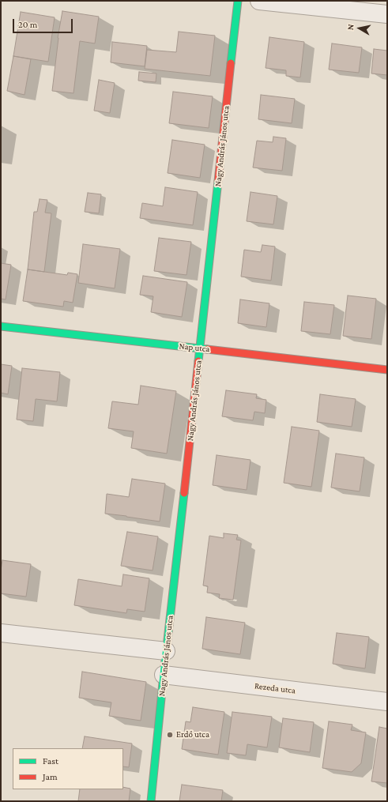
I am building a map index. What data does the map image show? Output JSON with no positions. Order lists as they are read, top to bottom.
{
  "streets": {
    "street": ["Nagy András János utca", "Nap utca", "Rezeda utca"]
  },
  "crossings": [
    ["Nagy András János utca", "Nap utca"],
    ["Nagy András János utca", "Rezeda utca"]
  ],
  "places": ["Erdő utca"],
  "legend": ["Fast", "Jam"],
  "scale_bar": "20 m",
  "north": "left"
}
